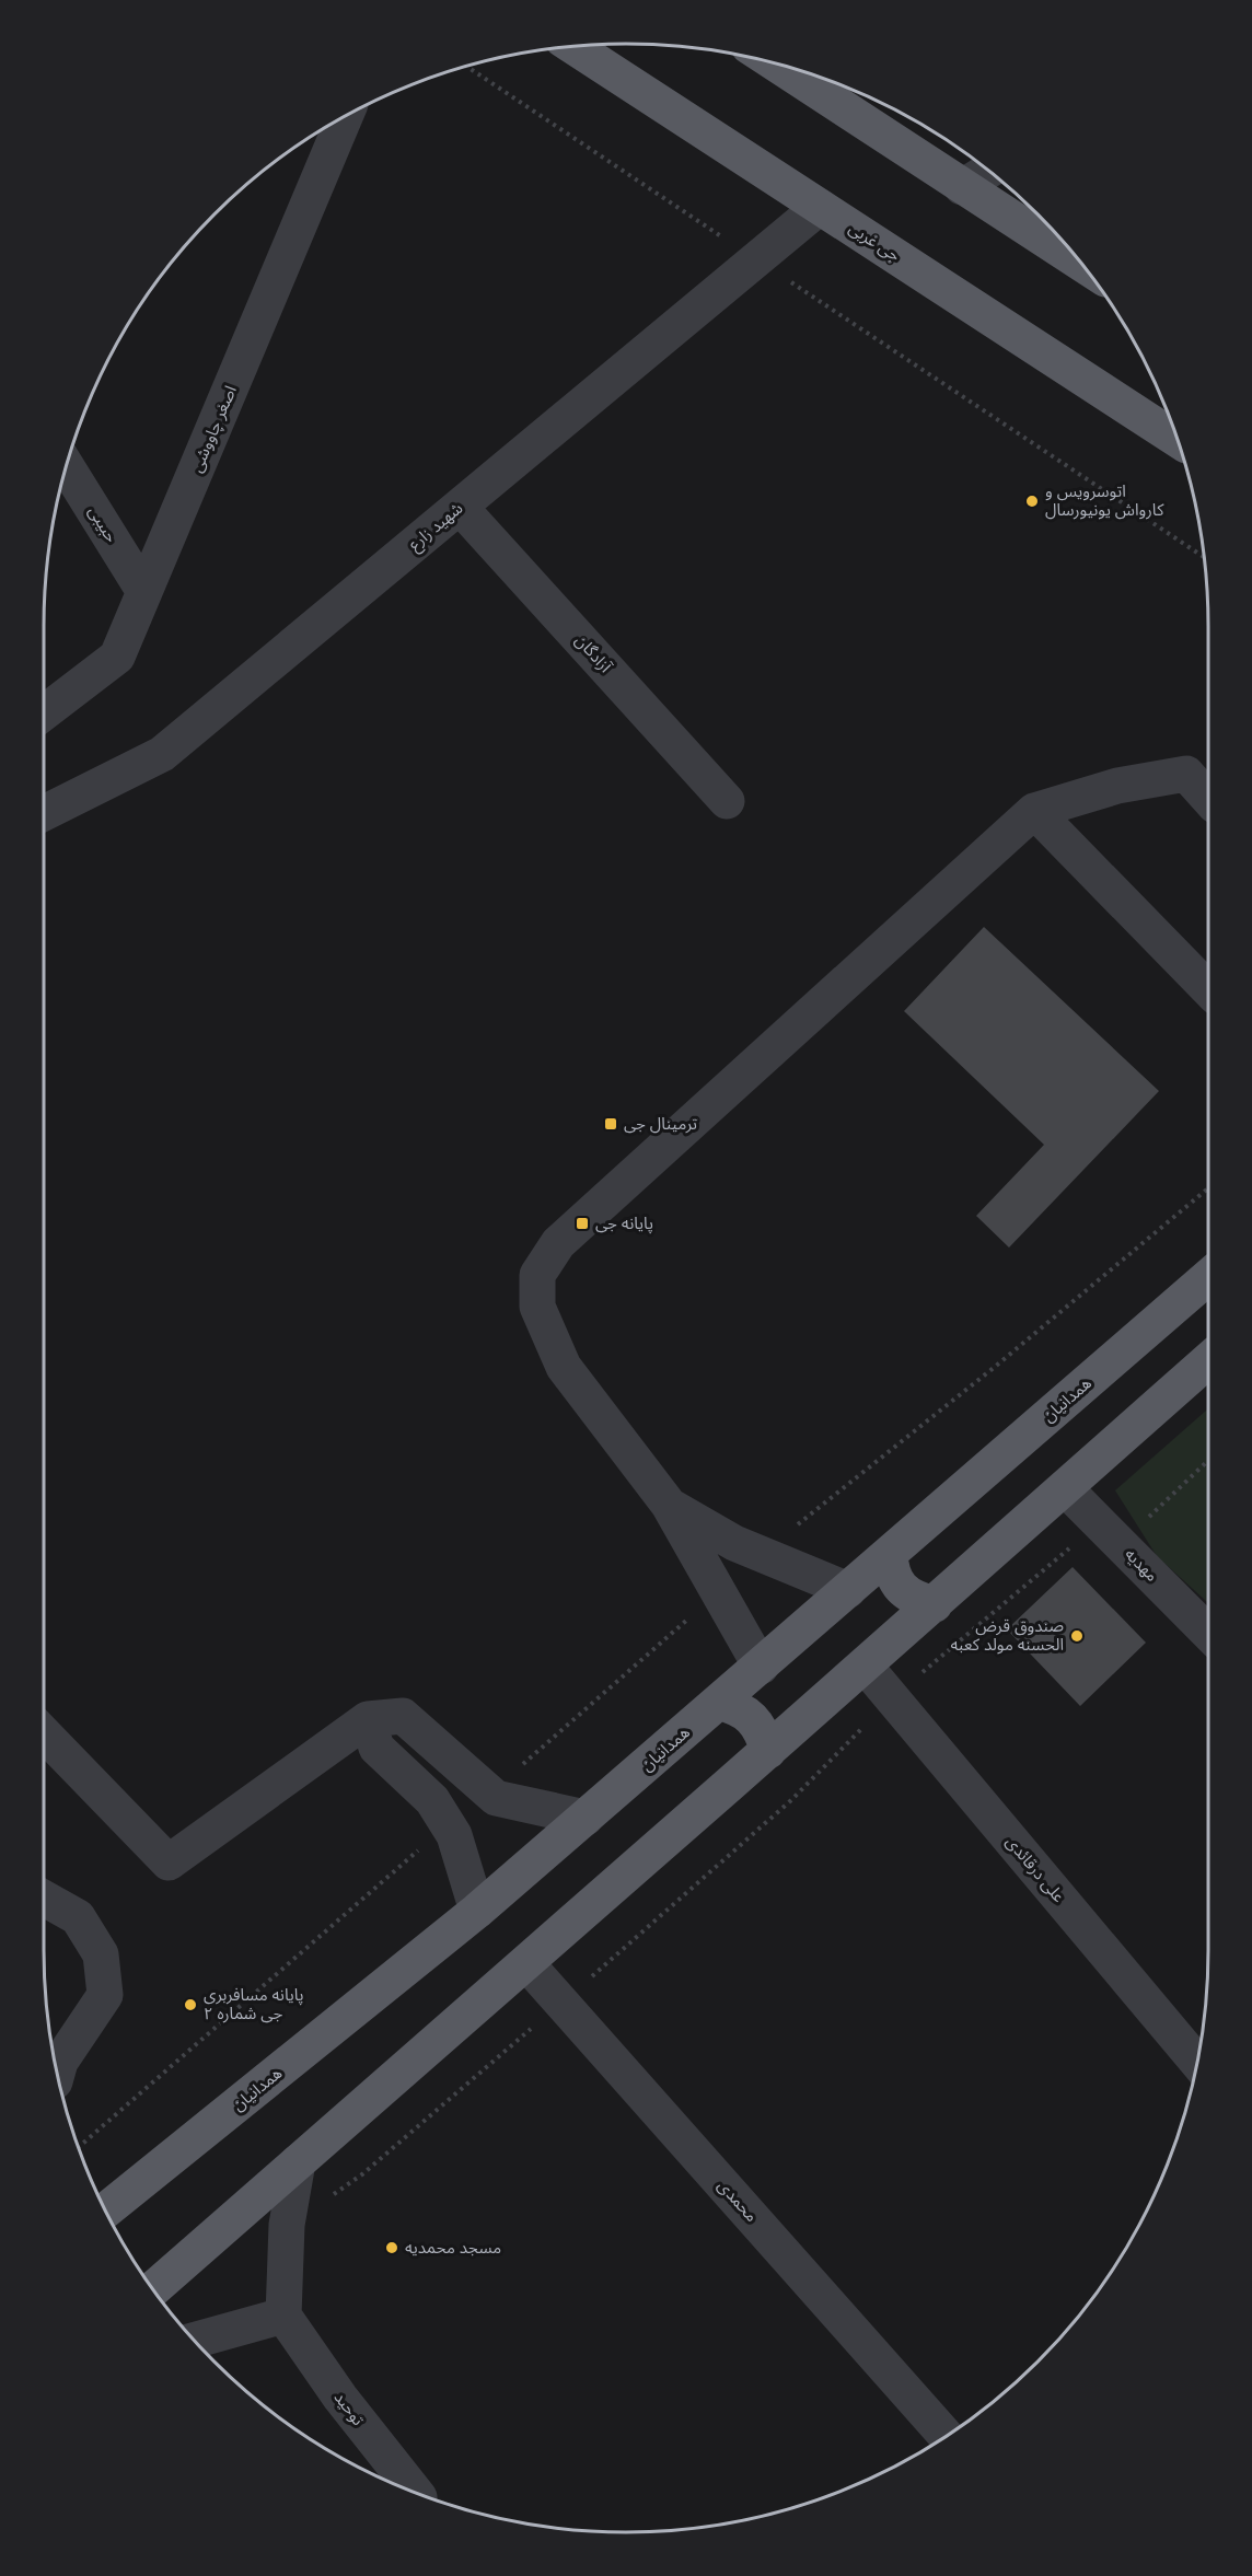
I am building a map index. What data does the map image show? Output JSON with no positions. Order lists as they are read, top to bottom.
{
  "streets": {
    "main road": ["جی غربی", "همدانیان"],
    "street": [
      "اصغر چاووشی",
      "حبیبی",
      "شهید زارع",
      "آزادگان",
      "مهدیه",
      "علی درقائدی",
      "محمدی",
      "توحید"
    ]
  },
  "crossings": [
    ["جی غربی", "شهید زارع"],
    ["اصغر چاووشی", "حبیبی"],
    ["شهید زارع", "آزادگان"]
  ],
  "places": {
    "other": [
      "اتوسرویس و کارواش یونیورسال",
      "صندوق قرض الحسنه مولد کعبه",
      "پایانه مسافربری جی شماره ۲",
      "مسجد محمدیه"
    ],
    "transit": ["ترمینال جی", "پایانه جی"]
  }
}
